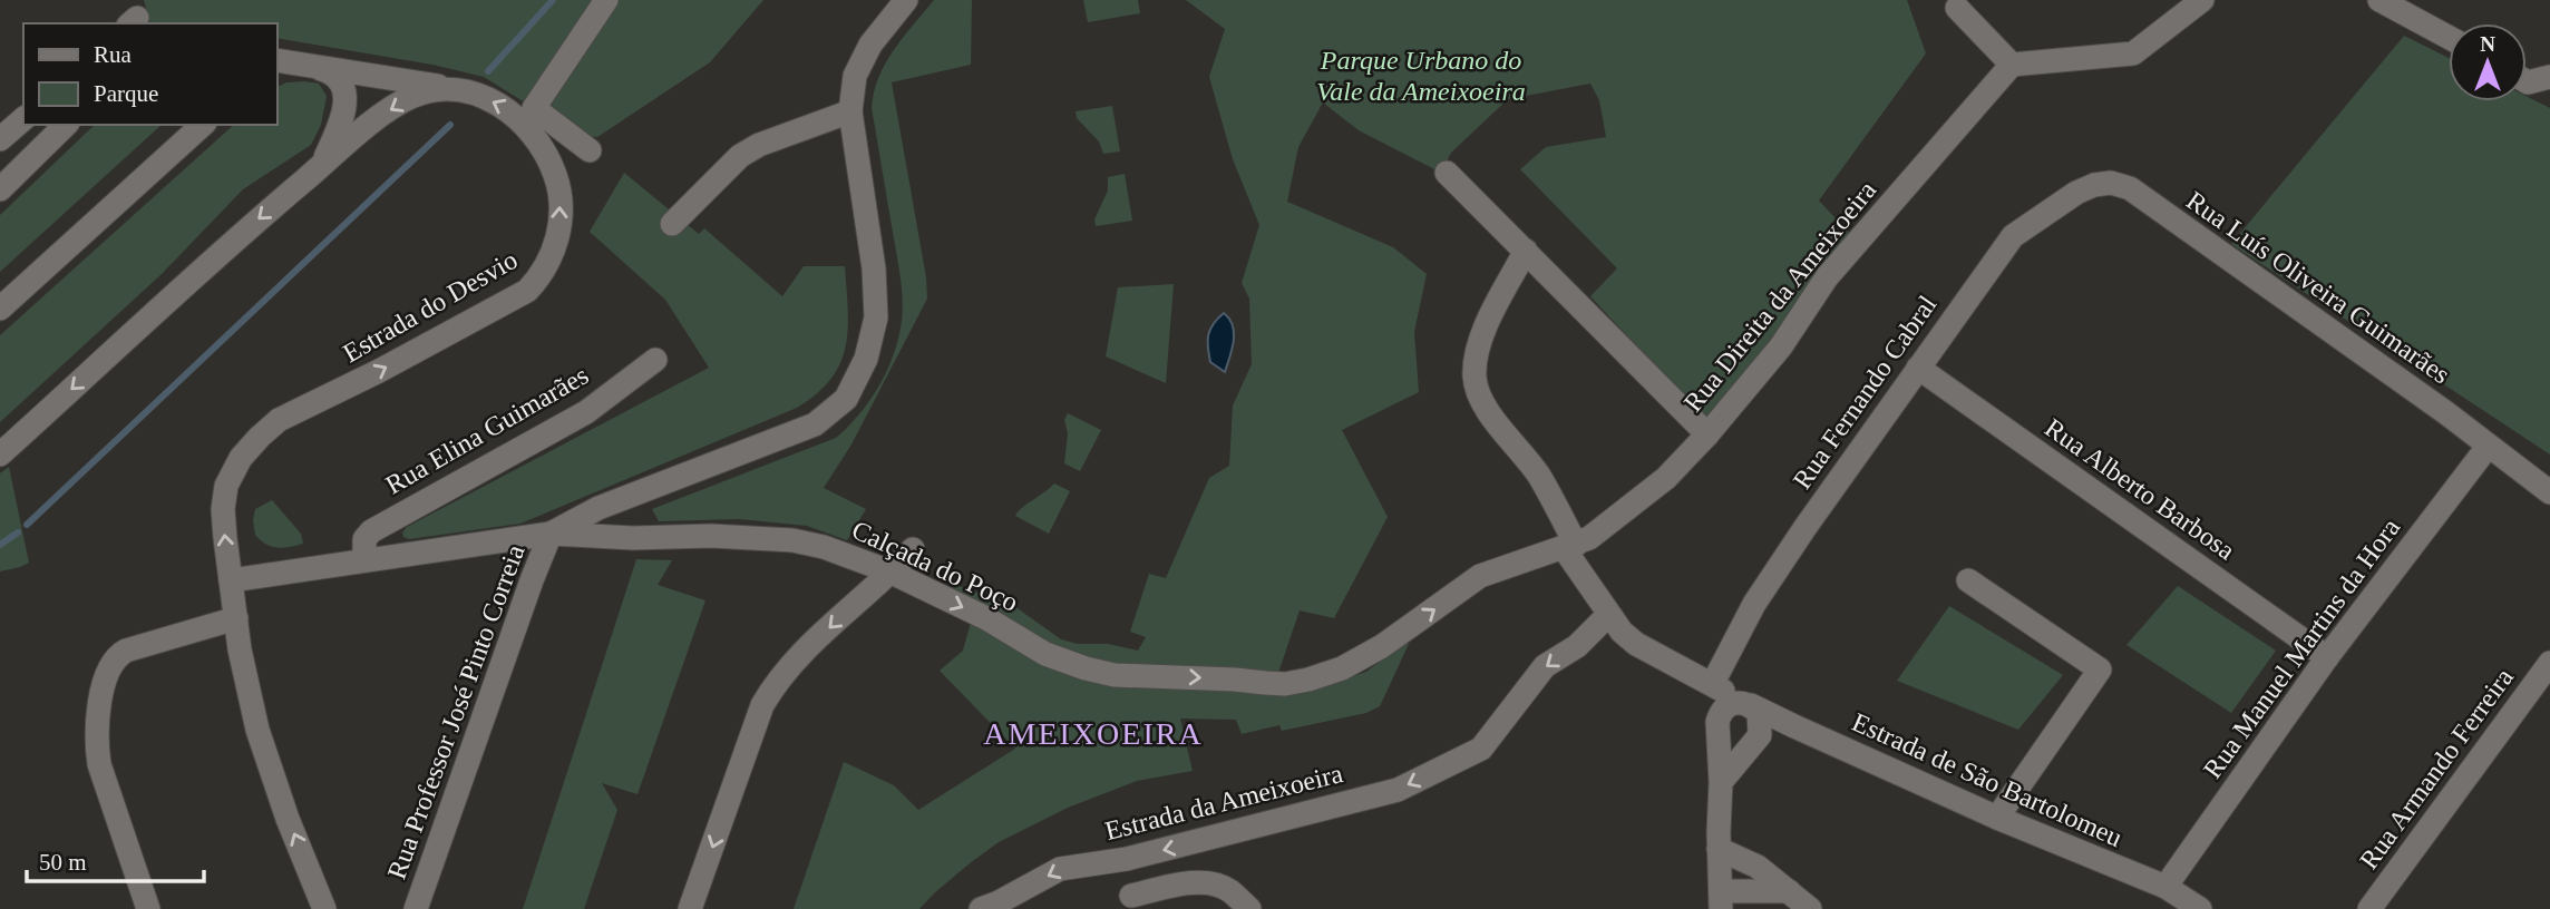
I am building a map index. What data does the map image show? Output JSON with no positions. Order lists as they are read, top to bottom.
{
  "streets": {
    "street": [
      "Rua Luís Oliveira Guimarães",
      "Rua Direita da Ameixoeira",
      "Estrada do Desvio",
      "Rua Fernando Cabral",
      "Rua Elina Guimarães",
      "Rua Alberto Barbosa",
      "Calçada do Poço",
      "Rua Manuel Martins da Hora",
      "Rua Professor José Pinto Correia",
      "Rua Armando Ferreira",
      "Estrada de São Bartolomeu",
      "Estrada da Ameixoeira"
    ]
  },
  "crossings": [
    ["Rua Luís Oliveira Guimarães", "Rua Fernando Cabral"],
    ["Rua Luís Oliveira Guimarães", "Rua Manuel Martins da Hora"],
    ["Rua Direita da Ameixoeira", "Calçada do Poço"],
    ["Estrada do Desvio", "Calçada do Poço"],
    ["Rua Fernando Cabral", "Rua Alberto Barbosa"],
    ["Rua Fernando Cabral", "Estrada de São Bartolomeu"],
    ["Rua Elina Guimarães", "Calçada do Poço"],
    ["Rua Alberto Barbosa", "Rua Manuel Martins da Hora"],
    ["Calçada do Poço", "Rua Professor José Pinto Correia"],
    ["Rua Manuel Martins da Hora", "Estrada de São Bartolomeu"],
    ["Estrada de São Bartolomeu", "Estrada da Ameixoeira"]
  ],
  "one_way": ["Calçada do Poço", "Estrada da Ameixoeira"],
  "districts": ["AMEIXOEIRA"],
  "parks": ["Parque Urbano do Vale da Ameixoeira"],
  "legend": ["Rua", "Parque"],
  "scale_bar": "50 m",
  "north": "top"
}
